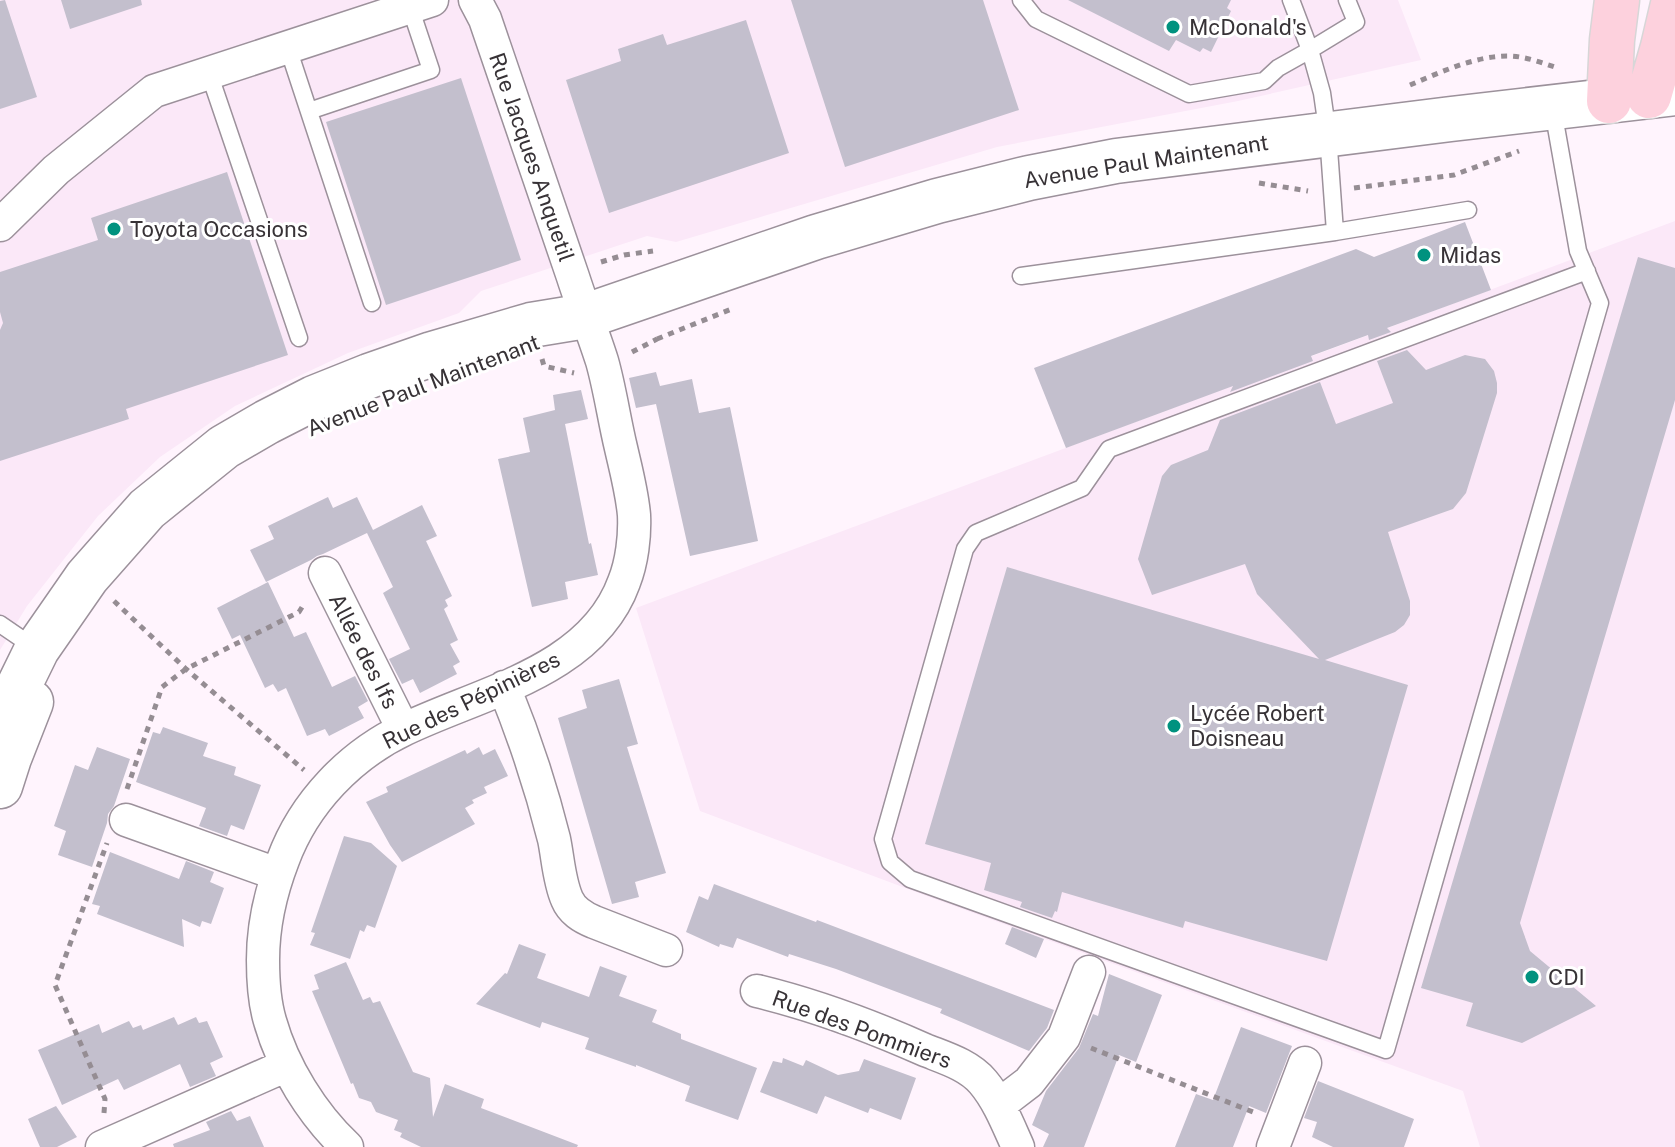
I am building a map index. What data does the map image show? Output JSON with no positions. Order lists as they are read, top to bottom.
{
  "streets": {
    "street": [
      "Rue Jacques Anquetil",
      "Avenue Paul Maintenant",
      "Allée des Ifs",
      "Rue des Pépinières",
      "Rue des Pommiers"
    ]
  },
  "crossings": [
    ["Rue Jacques Anquetil", "Avenue Paul Maintenant"],
    ["Rue Jacques Anquetil", "Rue des Pépinières"],
    ["Avenue Paul Maintenant", "Rue des Pépinières"],
    ["Allée des Ifs", "Rue des Pépinières"]
  ],
  "places": [
    "McDonald's",
    "Toyota Occasions",
    "Midas",
    "Lycée Robert Doisneau",
    "CDI"
  ]
}
